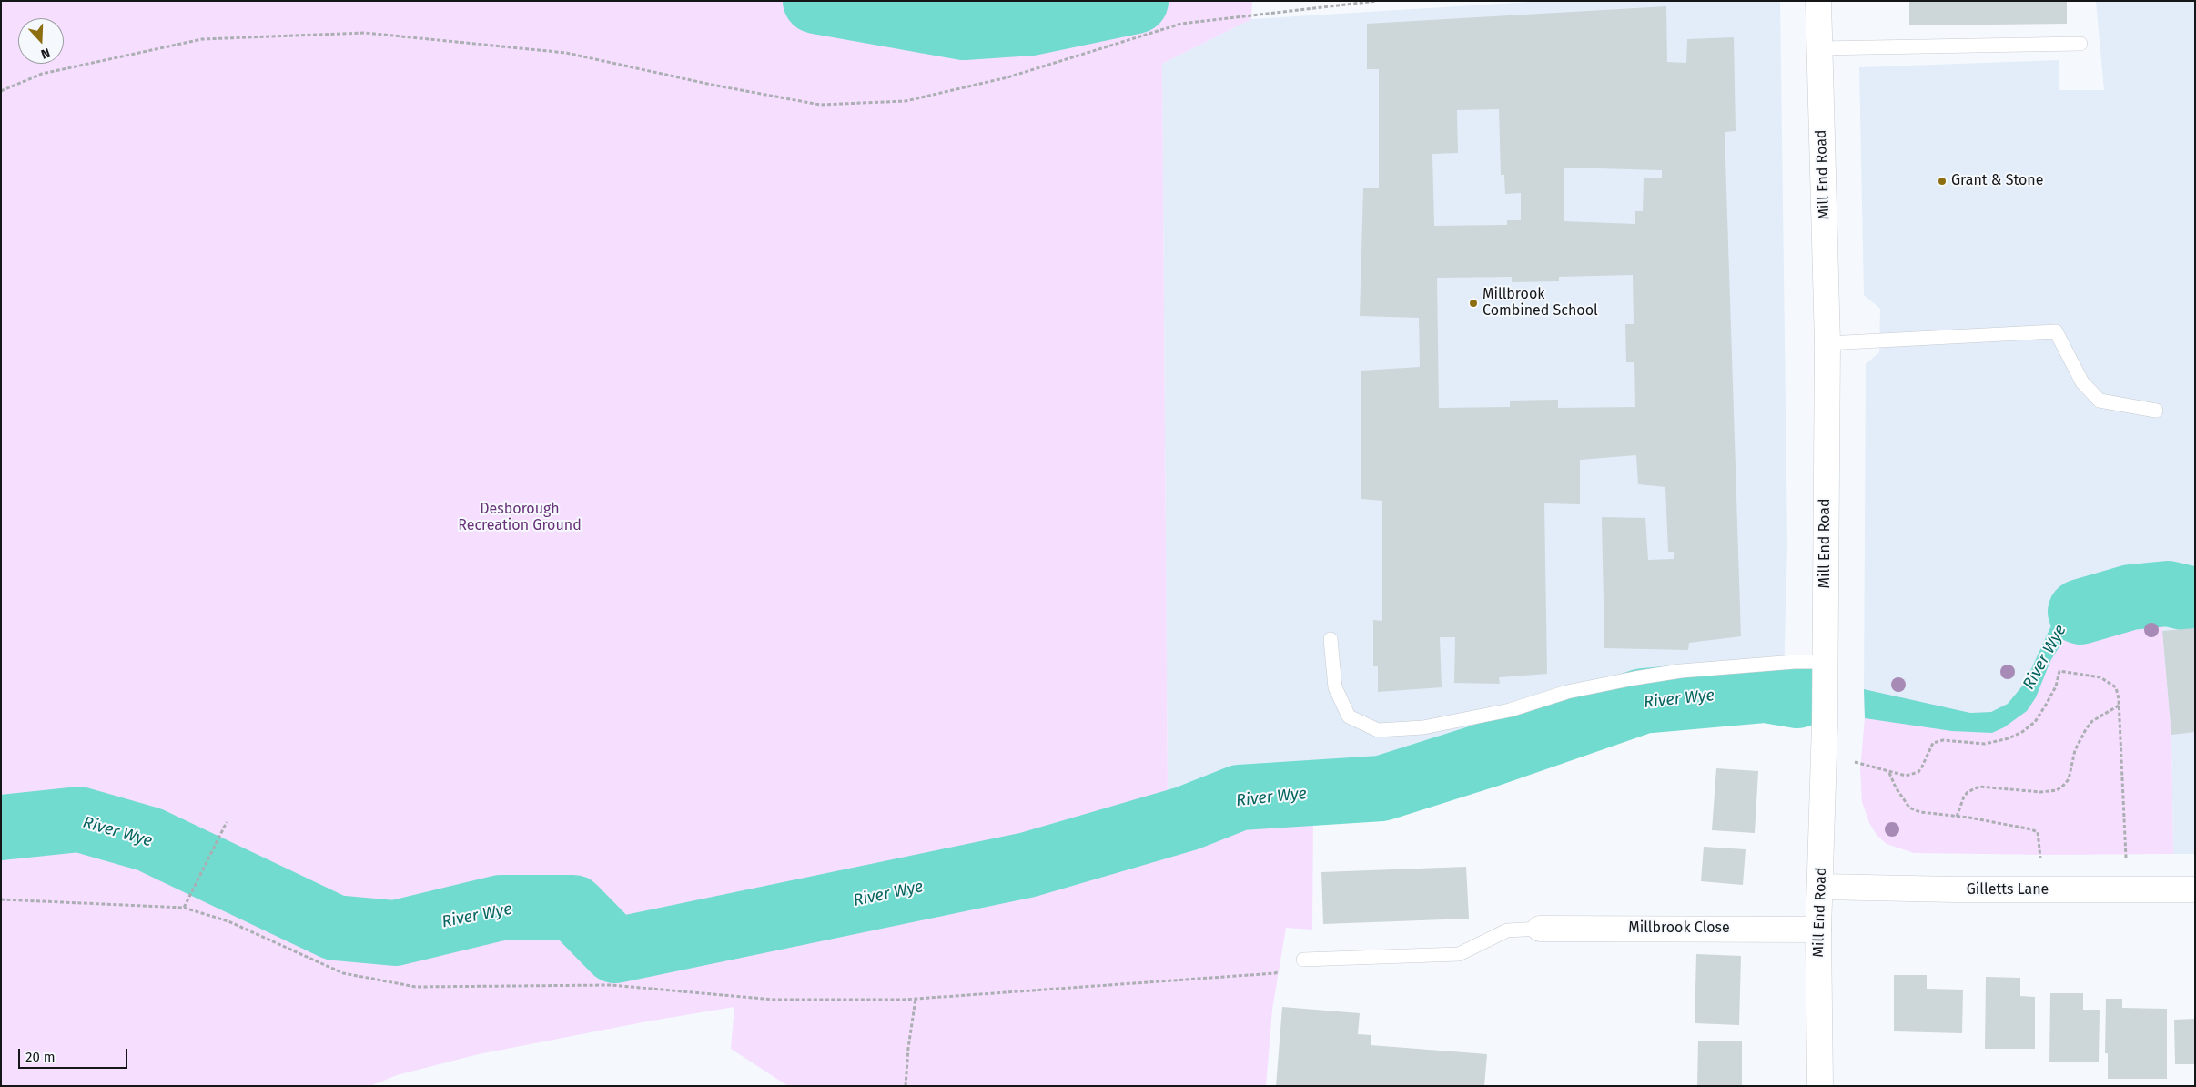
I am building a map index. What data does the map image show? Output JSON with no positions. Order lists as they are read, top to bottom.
{
  "streets": {
    "street": ["Mill End Road", "Gilletts Lane", "Millbrook Close"]
  },
  "crossings": [
    ["Mill End Road", "Gilletts Lane"],
    ["Mill End Road", "Millbrook Close"]
  ],
  "water": ["River Wye"],
  "parks": ["Desborough Recreation Ground"],
  "places": ["Grant & Stone", "Millbrook Combined School"],
  "scale_bar": "20 m",
  "north": "bottom"
}
